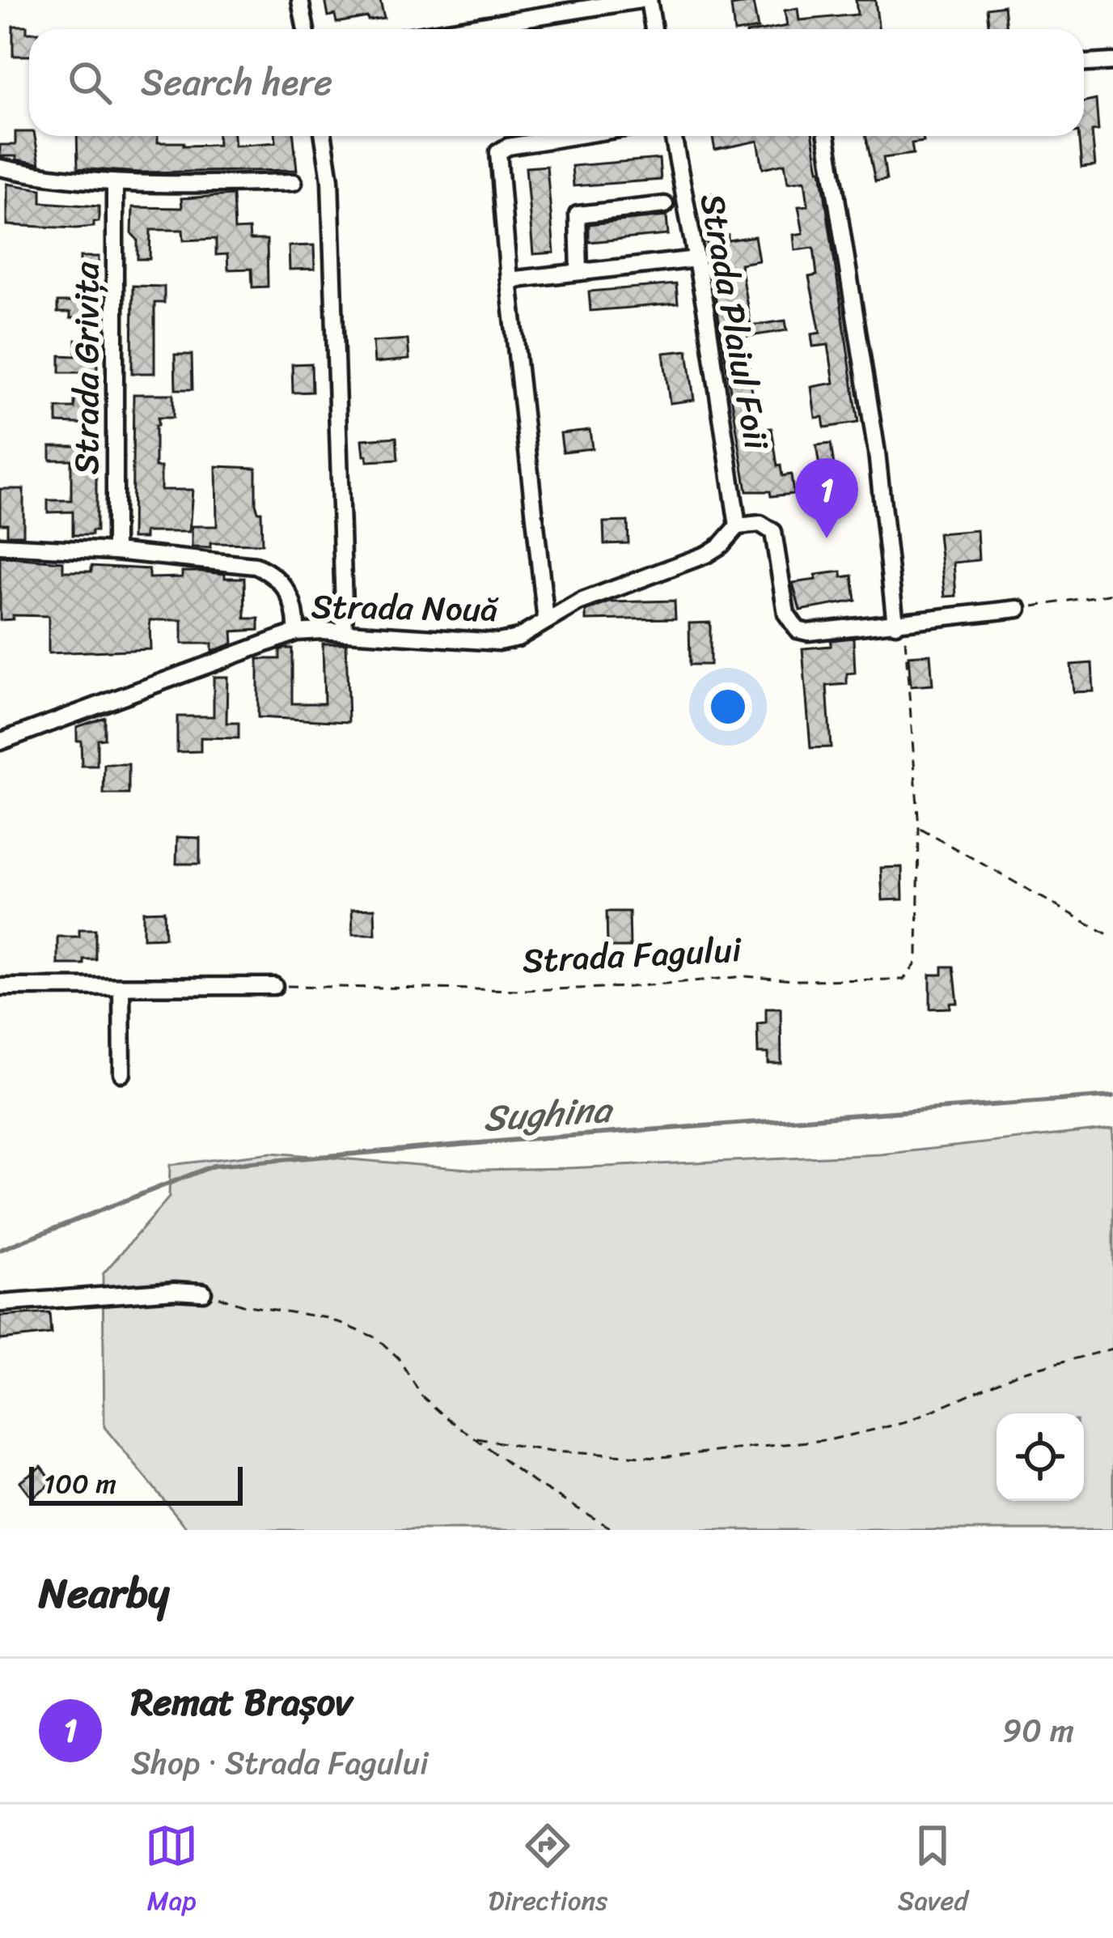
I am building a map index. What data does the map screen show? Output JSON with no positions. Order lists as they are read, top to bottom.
{
  "streets": {
    "street": ["Strada Plaiul Foii", "Strada Grivița", "Strada Nouă"],
    "path": ["Strada Fagului"]
  },
  "crossings": [
    ["Strada Plaiul Foii", "Strada Nouă"]
  ],
  "water": ["Sughina"],
  "scale_bar": "100 m",
  "page": {
    "search": "Search here",
    "pins": "1",
    "scale": "100 m",
    "heading": "Nearby",
    "list": [
      {
        "mark": "1",
        "name": "Remat Brașov",
        "note": "Shop · Strada Fagului",
        "value": "90 m"
      }
    ],
    "nav": ["Map", "Directions", "Saved"]
  }
}
